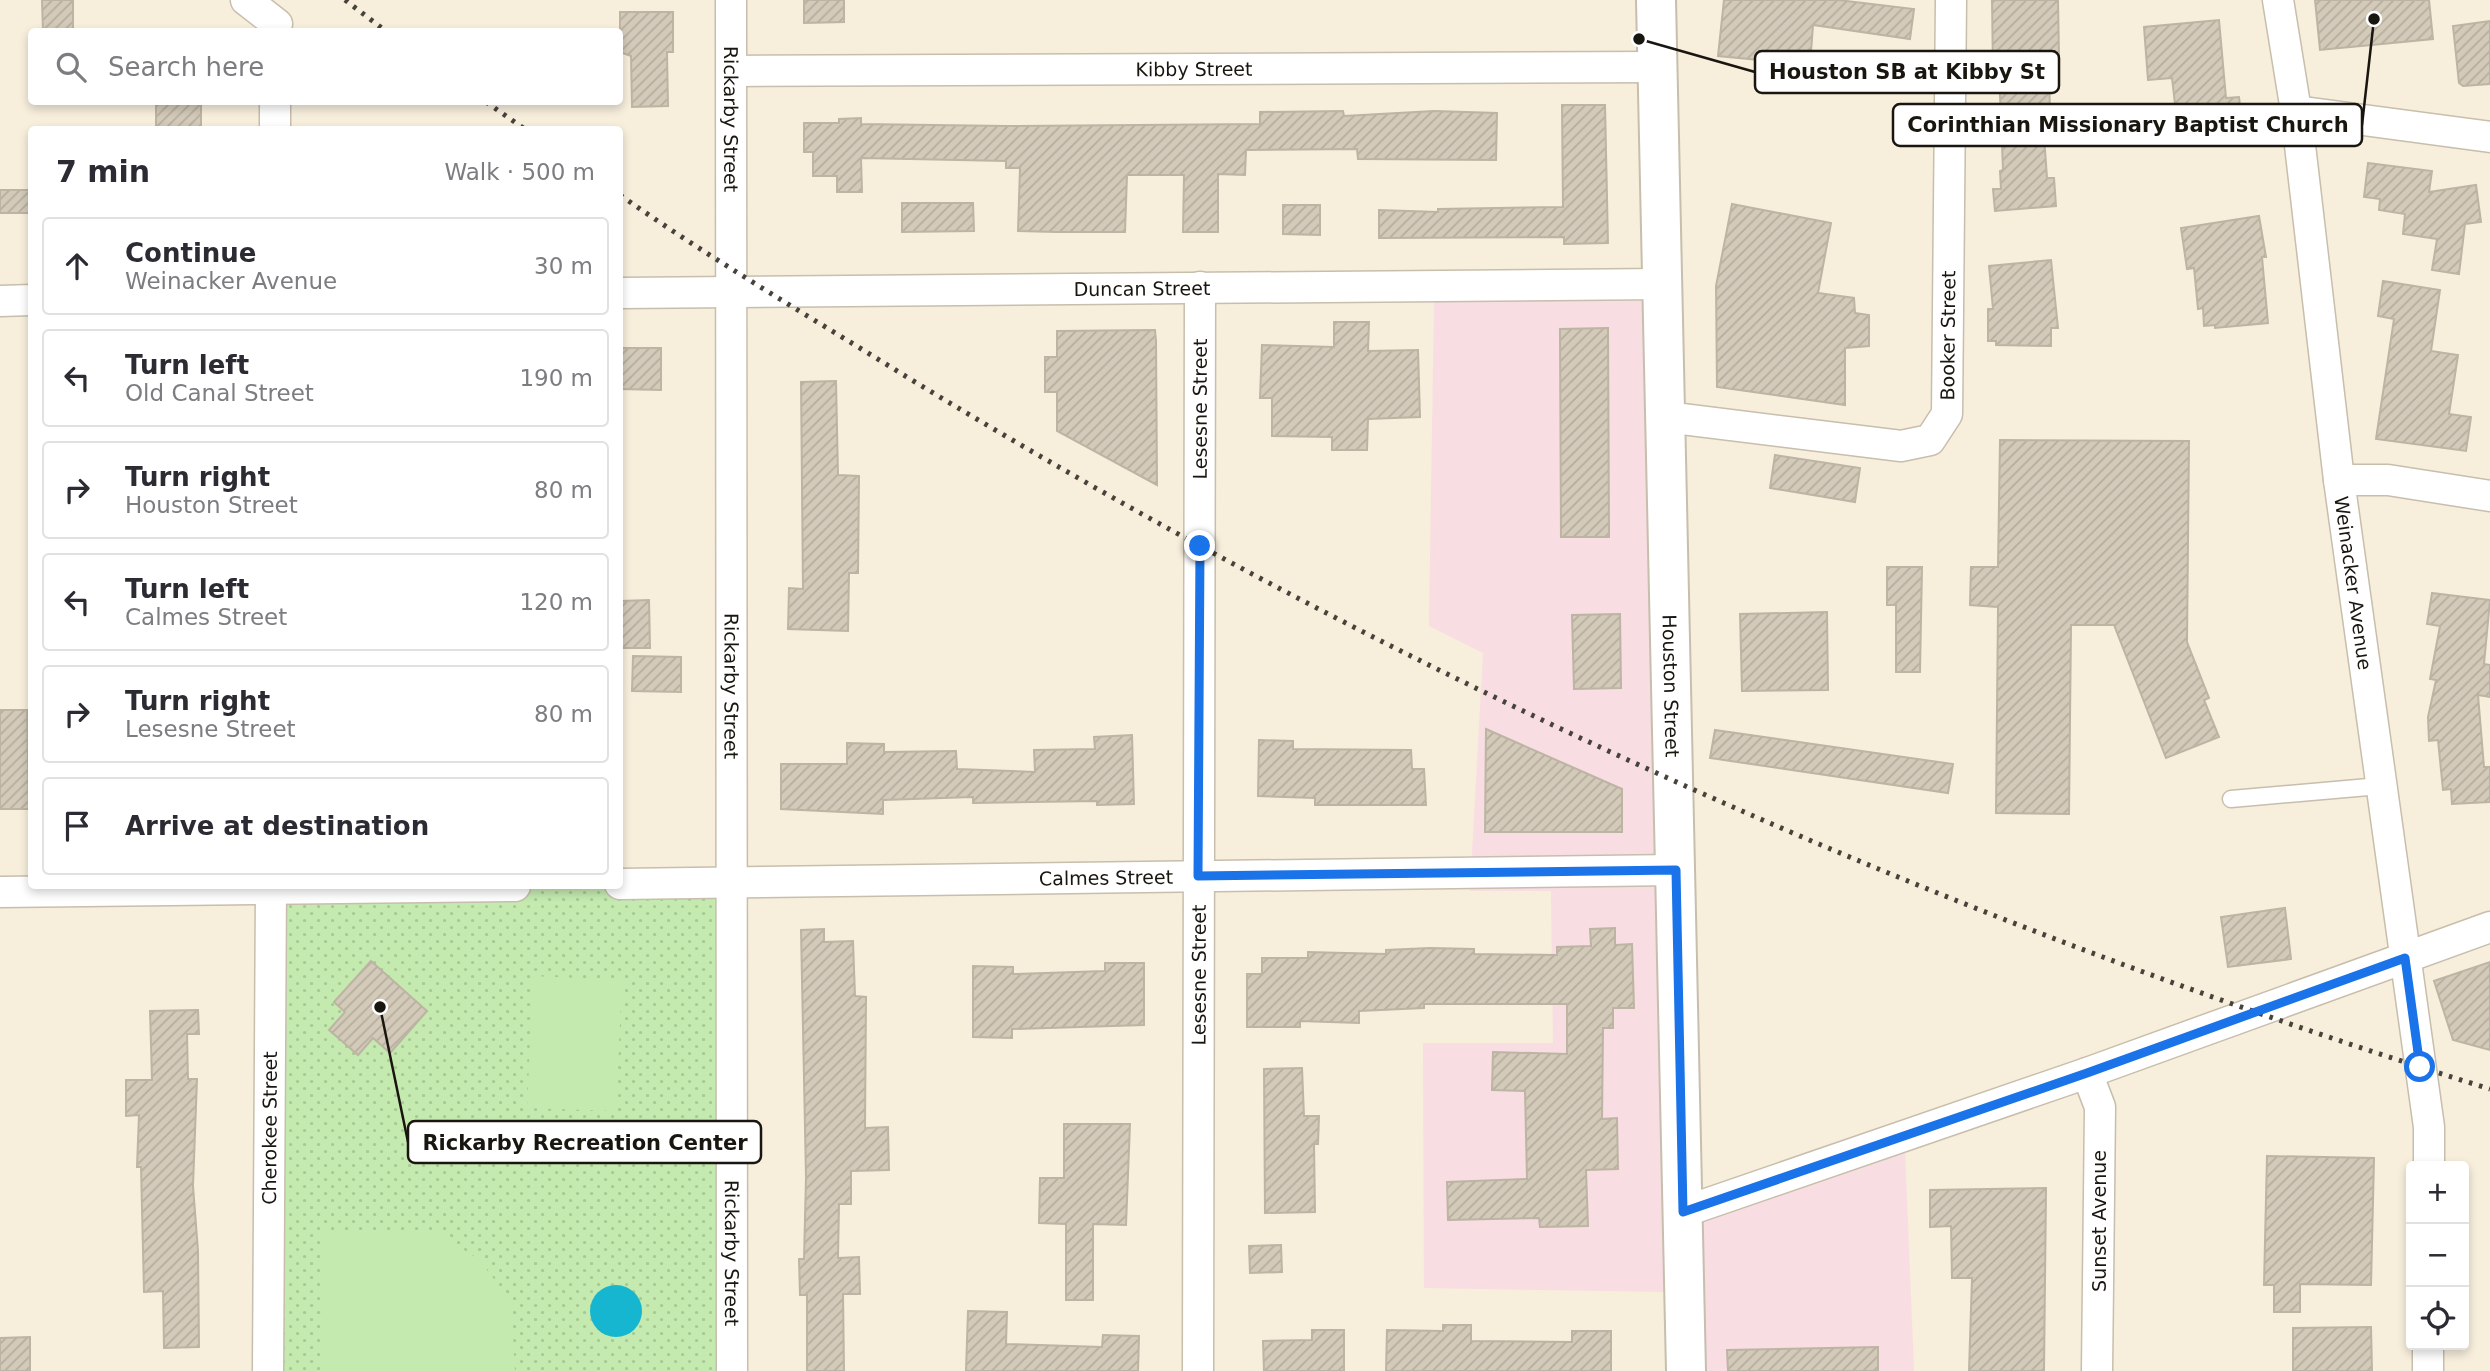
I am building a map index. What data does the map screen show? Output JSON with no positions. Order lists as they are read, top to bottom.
{
  "streets": {
    "street": [
      "Kibby Street",
      "Rickarby Street",
      "Duncan Street",
      "Booker Street",
      "Lesesne Street",
      "Weinacker Avenue",
      "Houston Street",
      "Calmes Street",
      "Cherokee Street",
      "Sunset Avenue"
    ]
  },
  "crossings": [
    ["Kibby Street", "Rickarby Street"],
    ["Kibby Street", "Houston Street"],
    ["Rickarby Street", "Duncan Street"],
    ["Rickarby Street", "Calmes Street"],
    ["Duncan Street", "Lesesne Street"],
    ["Duncan Street", "Houston Street"],
    ["Booker Street", "Houston Street"],
    ["Lesesne Street", "Calmes Street"],
    ["Houston Street", "Calmes Street"]
  ],
  "places": ["Corinthian Missionary Baptist Church", "Houston SB at Kibby St", "Rickarby Recreation Center"],
  "page": {
    "search": "Search here",
    "heading": ["7 min", "Walk · 500 m"],
    "list": [
      ["Continue", "Weinacker Avenue", "30 m"],
      ["Turn left", "Old Canal Street", "190 m"],
      ["Turn right", "Houston Street", "80 m"],
      ["Turn left", "Calmes Street", "120 m"],
      ["Turn right", "Lesesne Street", "80 m"],
      "Arrive at destination"
    ],
    "map_buttons": ["+", "−"]
  }
}
